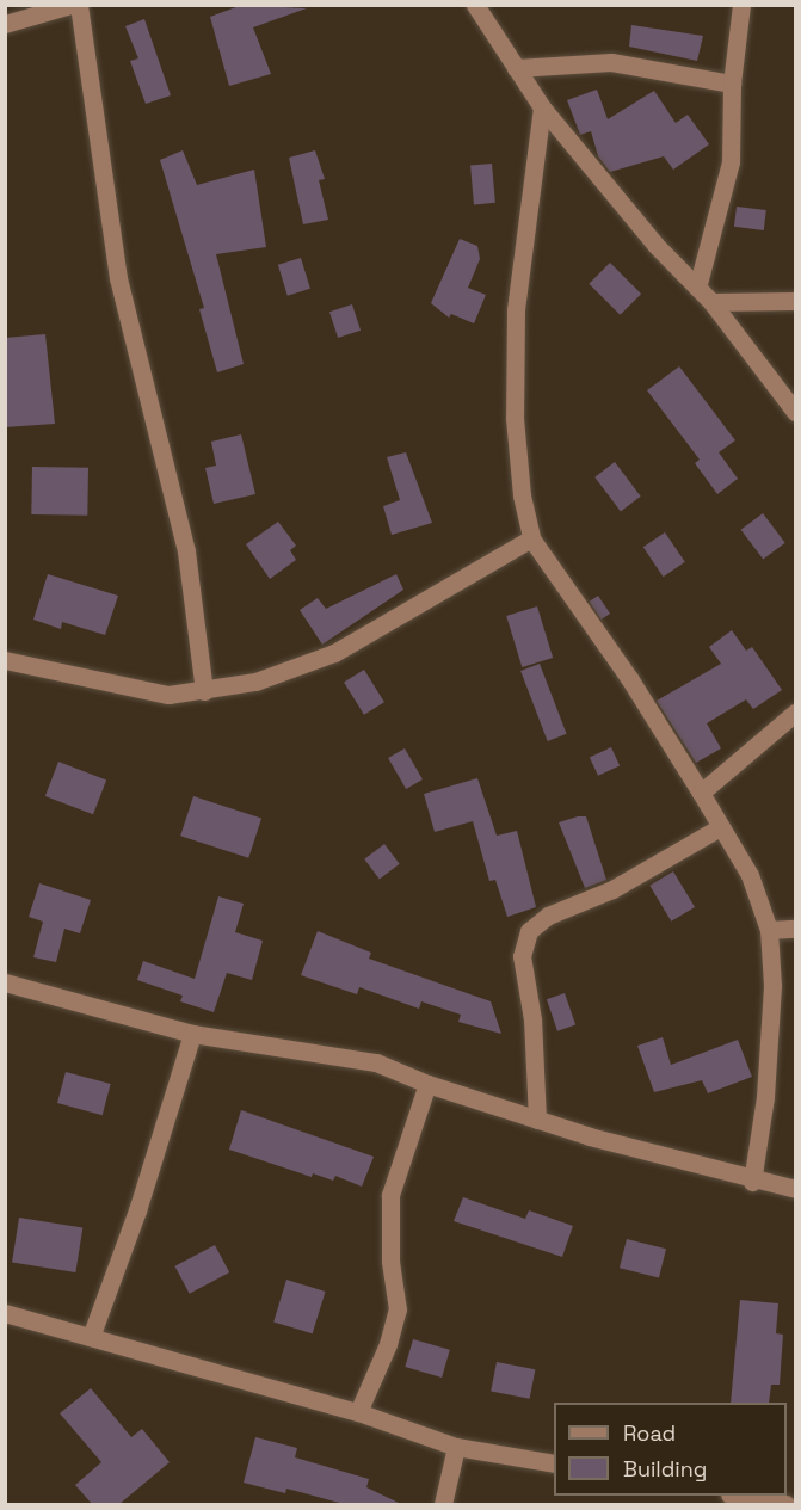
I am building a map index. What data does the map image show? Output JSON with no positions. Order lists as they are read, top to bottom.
{
  "legend": ["Road", "Building"]
}
